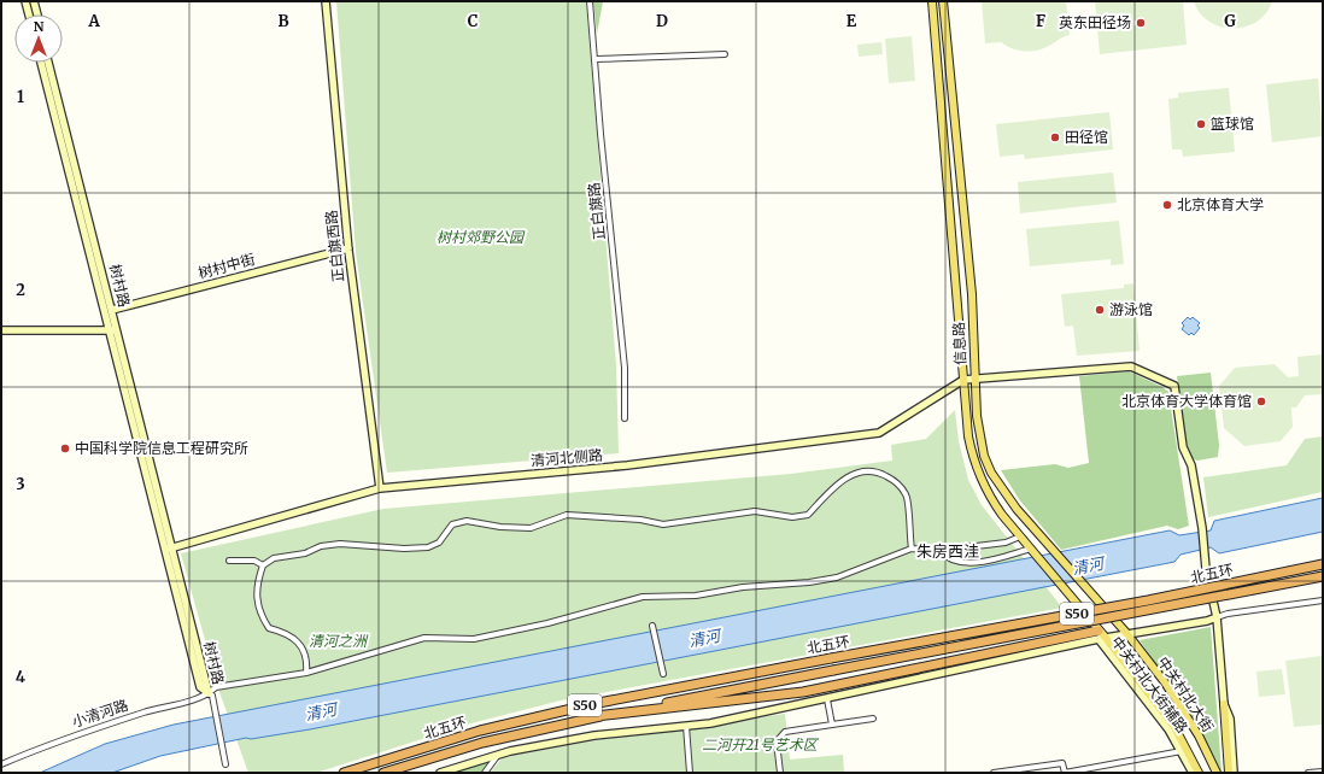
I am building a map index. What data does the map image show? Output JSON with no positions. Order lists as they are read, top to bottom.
{
  "streets": {
    "highway": ["北五环", "S50"],
    "main road": ["信息路", "中关村北大街"],
    "street": [
      "正白旗路",
      "正白旗西路",
      "树村中街",
      "树村路",
      "清河北侧路",
      "中关村北大街辅路",
      "小清河路"
    ]
  },
  "crossings": [
    ["正白旗西路", "树村中街"],
    ["正白旗西路", "清河北侧路"],
    ["树村中街", "树村路"],
    ["树村路", "清河北侧路"],
    ["树村路", "小清河路"],
    ["信息路", "清河北侧路"],
    ["信息路", "中关村北大街辅路"],
    ["信息路", "中关村北大街"],
    ["中关村北大街辅路", "中关村北大街"]
  ],
  "districts": ["朱房西洼"],
  "water": ["清河"],
  "parks": ["树村郊野公园", "清河之洲", "二河开21号艺术区"],
  "places": [
    "英东田径场",
    "篮球馆",
    "田径馆",
    "北京体育大学",
    "游泳馆",
    "北京体育大学体育馆",
    "中国科学院信息工程研究所"
  ],
  "north": "top",
  "grid": {
    "columns": [
      "A",
      "B",
      "C",
      "D",
      "E",
      "F",
      "G"
    ],
    "rows": [
      "1",
      "2",
      "3",
      "4"
    ]
  }
}
